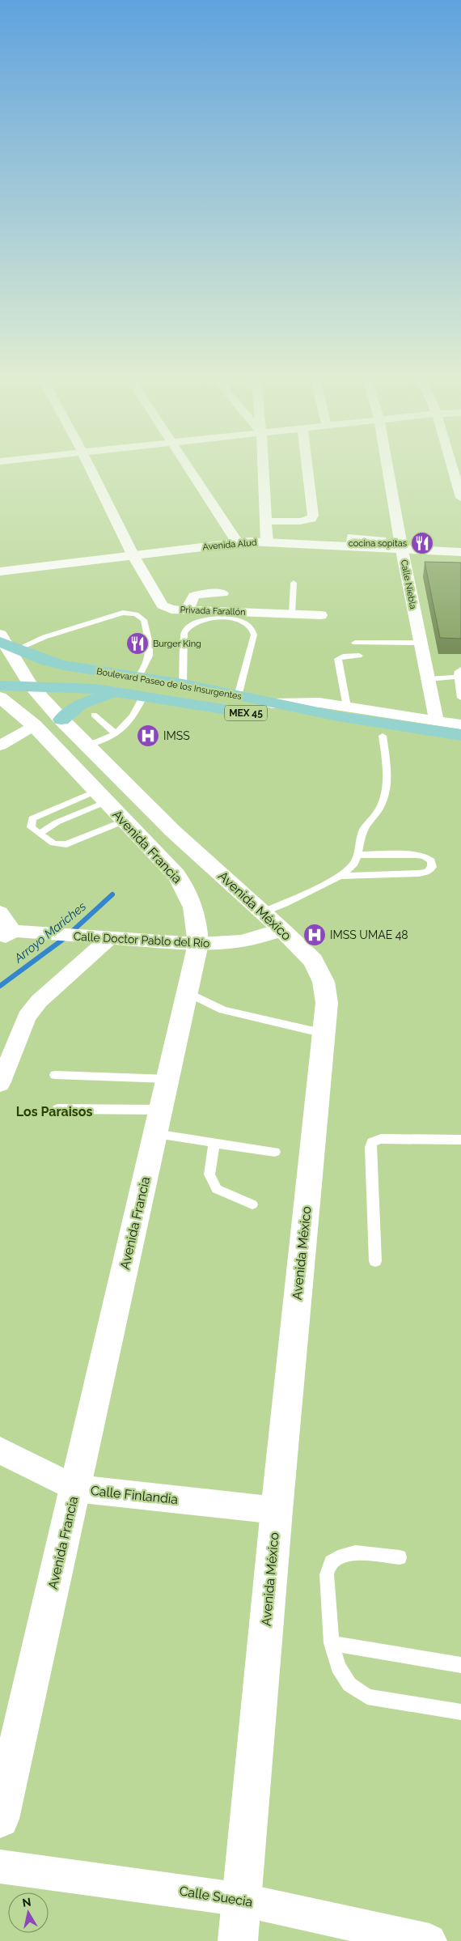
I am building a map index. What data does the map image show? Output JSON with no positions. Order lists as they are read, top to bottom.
{
  "streets": {
    "main road": ["Boulevard Paseo de los Insurgentes", "MEX 45"],
    "street": [
      "Avenida Alud",
      "Calle Niebla",
      "Privada Farallón",
      "Avenida Francia",
      "Avenida México",
      "Calle Doctor Pablo del Río",
      "Calle Finlandia",
      "Calle Suecia"
    ]
  },
  "crossings": [
    ["Avenida Alud", "Calle Niebla"],
    ["Avenida Alud", "Privada Farallón"],
    ["Boulevard Paseo de los Insurgentes", "Avenida México"],
    ["Avenida Francia", "Calle Doctor Pablo del Río"],
    ["Avenida Francia", "Calle Finlandia"],
    ["Avenida México", "Calle Doctor Pablo del Río"],
    ["Avenida México", "Calle Finlandia"],
    ["Avenida México", "Calle Suecia"]
  ],
  "districts": ["Los Paraisos"],
  "water": ["Arroyo Mariches"],
  "places": {
    "restaurant": ["cocina sopitas", "Burger King"],
    "hospital": ["IMSS", "IMSS UMAE 48"]
  },
  "north": "top"
}
